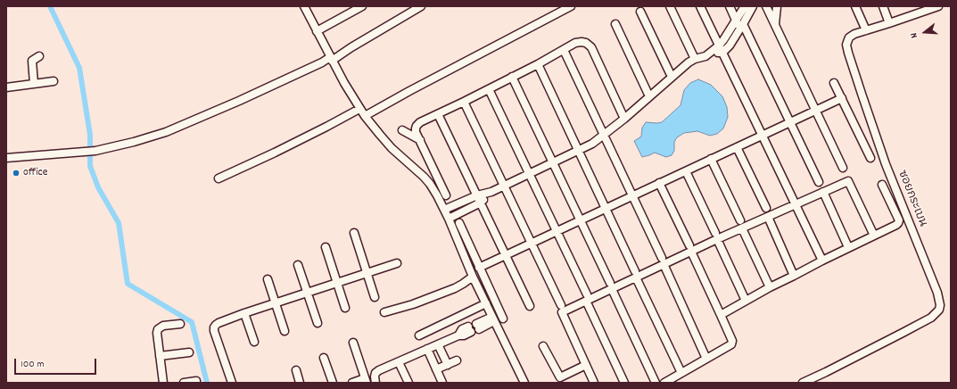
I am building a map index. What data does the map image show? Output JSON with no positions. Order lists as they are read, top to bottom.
{
  "streets": {
    "street": ["ซอยกระเบน"]
  },
  "places": ["office"],
  "scale_bar": "100 m",
  "north": "left"
}
